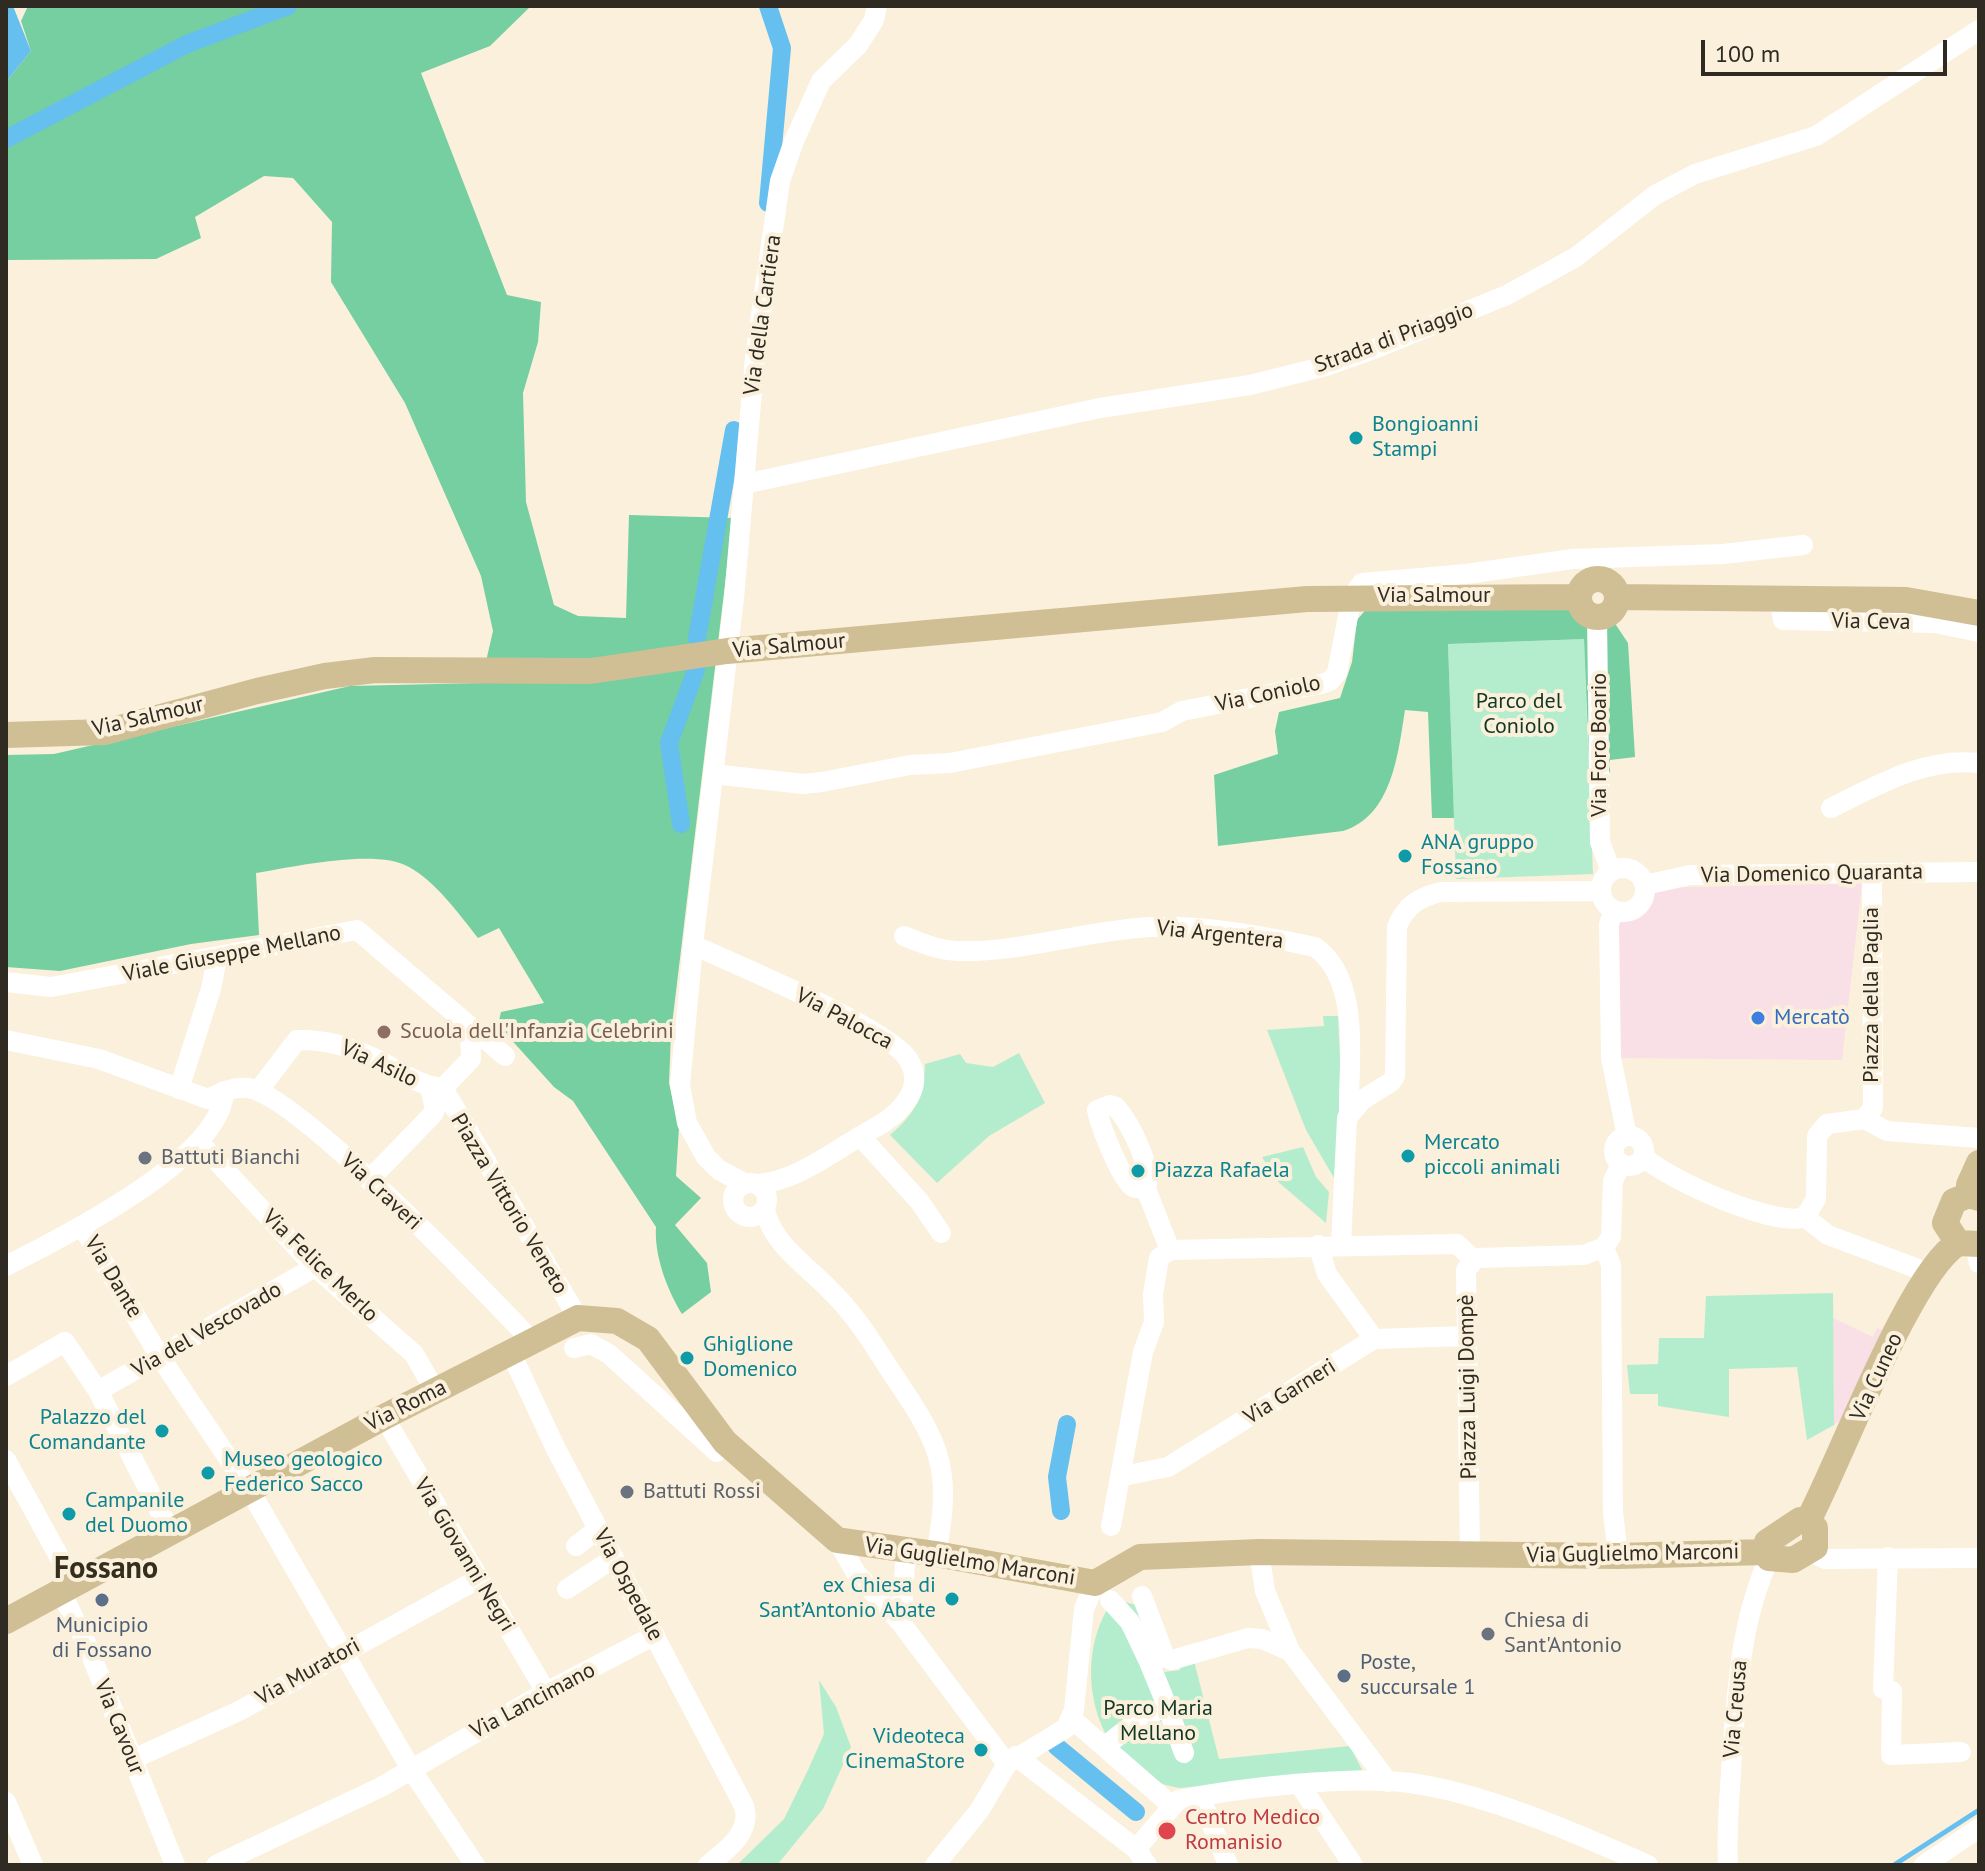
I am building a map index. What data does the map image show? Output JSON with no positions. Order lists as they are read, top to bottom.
{
  "streets": {
    "main road": [
      "Via Salmour",
      "Via Cuneo",
      "Via Roma",
      "Via Guglielmo Marconi"
    ],
    "street": [
      "Via della Cartiera",
      "Strada di Priaggio",
      "Via Ceva",
      "Via Coniolo",
      "Via Foro Boario",
      "Via Domenico Quaranta",
      "Via Argentera",
      "Viale Giuseppe Mellano",
      "Piazza della Paglia",
      "Via Palocca",
      "Via Asilo",
      "Via Craveri",
      "Piazza Vittorio Veneto",
      "Via Felice Merlo",
      "Via Dante",
      "Via del Vescovado",
      "Piazza Luigi Dompè",
      "Via Garneri",
      "Via Giovanni Negri",
      "Via Ospedale",
      "Via Muratori",
      "Via Lancimano",
      "Via Creusa",
      "Via Cavour"
    ]
  },
  "crossings": [
    ["Via della Cartiera", "Strada di Priaggio"],
    ["Via della Cartiera", "Via Salmour"],
    ["Via Salmour", "Via Ceva"],
    ["Via Salmour", "Via Coniolo"],
    ["Via Salmour", "Via Foro Boario"],
    ["Via Foro Boario", "Via Domenico Quaranta"],
    ["Via Domenico Quaranta", "Piazza della Paglia"],
    ["Viale Giuseppe Mellano", "Piazza Vittorio Veneto"],
    ["Via Asilo", "Via Craveri"],
    ["Via Asilo", "Piazza Vittorio Veneto"],
    ["Via Craveri", "Via Roma"],
    ["Via Craveri", "Via Ospedale"],
    ["Piazza Vittorio Veneto", "Via Guglielmo Marconi"],
    ["Via Felice Merlo", "Via del Vescovado"],
    ["Via Felice Merlo", "Via Roma"],
    ["Via Dante", "Via del Vescovado"],
    ["Via Dante", "Via Roma"],
    ["Via Dante", "Via Muratori"],
    ["Via Dante", "Via Lancimano"],
    ["Piazza Luigi Dompè", "Via Garneri"],
    ["Piazza Luigi Dompè", "Via Guglielmo Marconi"],
    ["Via Roma", "Via Giovanni Negri"],
    ["Via Roma", "Via Ospedale"],
    ["Via Roma", "Via Cavour"],
    ["Via Guglielmo Marconi", "Via Creusa"],
    ["Via Giovanni Negri", "Via Muratori"],
    ["Via Giovanni Negri", "Via Lancimano"],
    ["Via Ospedale", "Via Lancimano"],
    ["Via Muratori", "Via Cavour"]
  ],
  "districts": ["Fossano"],
  "parks": ["Parco del Coniolo", "Parco Maria Mellano"],
  "places": [
    "Bongioanni Stampi",
    "ANA gruppo Fossano",
    "Mercatò",
    "Scuola dell'Infanzia Celebrini",
    "Mercato piccoli animali",
    "Battuti Bianchi",
    "Piazza Rafaela",
    "Ghiglione Domenico",
    "Palazzo del Comandante",
    "Museo geologico Federico Sacco",
    "Battuti Rossi",
    "Campanile del Duomo",
    "ex Chiesa di Sant’Antonio Abate",
    "Municipio di Fossano",
    "Chiesa di Sant'Antonio",
    "Poste, succursale 1",
    "Videoteca CinemaStore",
    "Centro Medico Romanisio"
  ],
  "scale_bar": "100 m"
}
